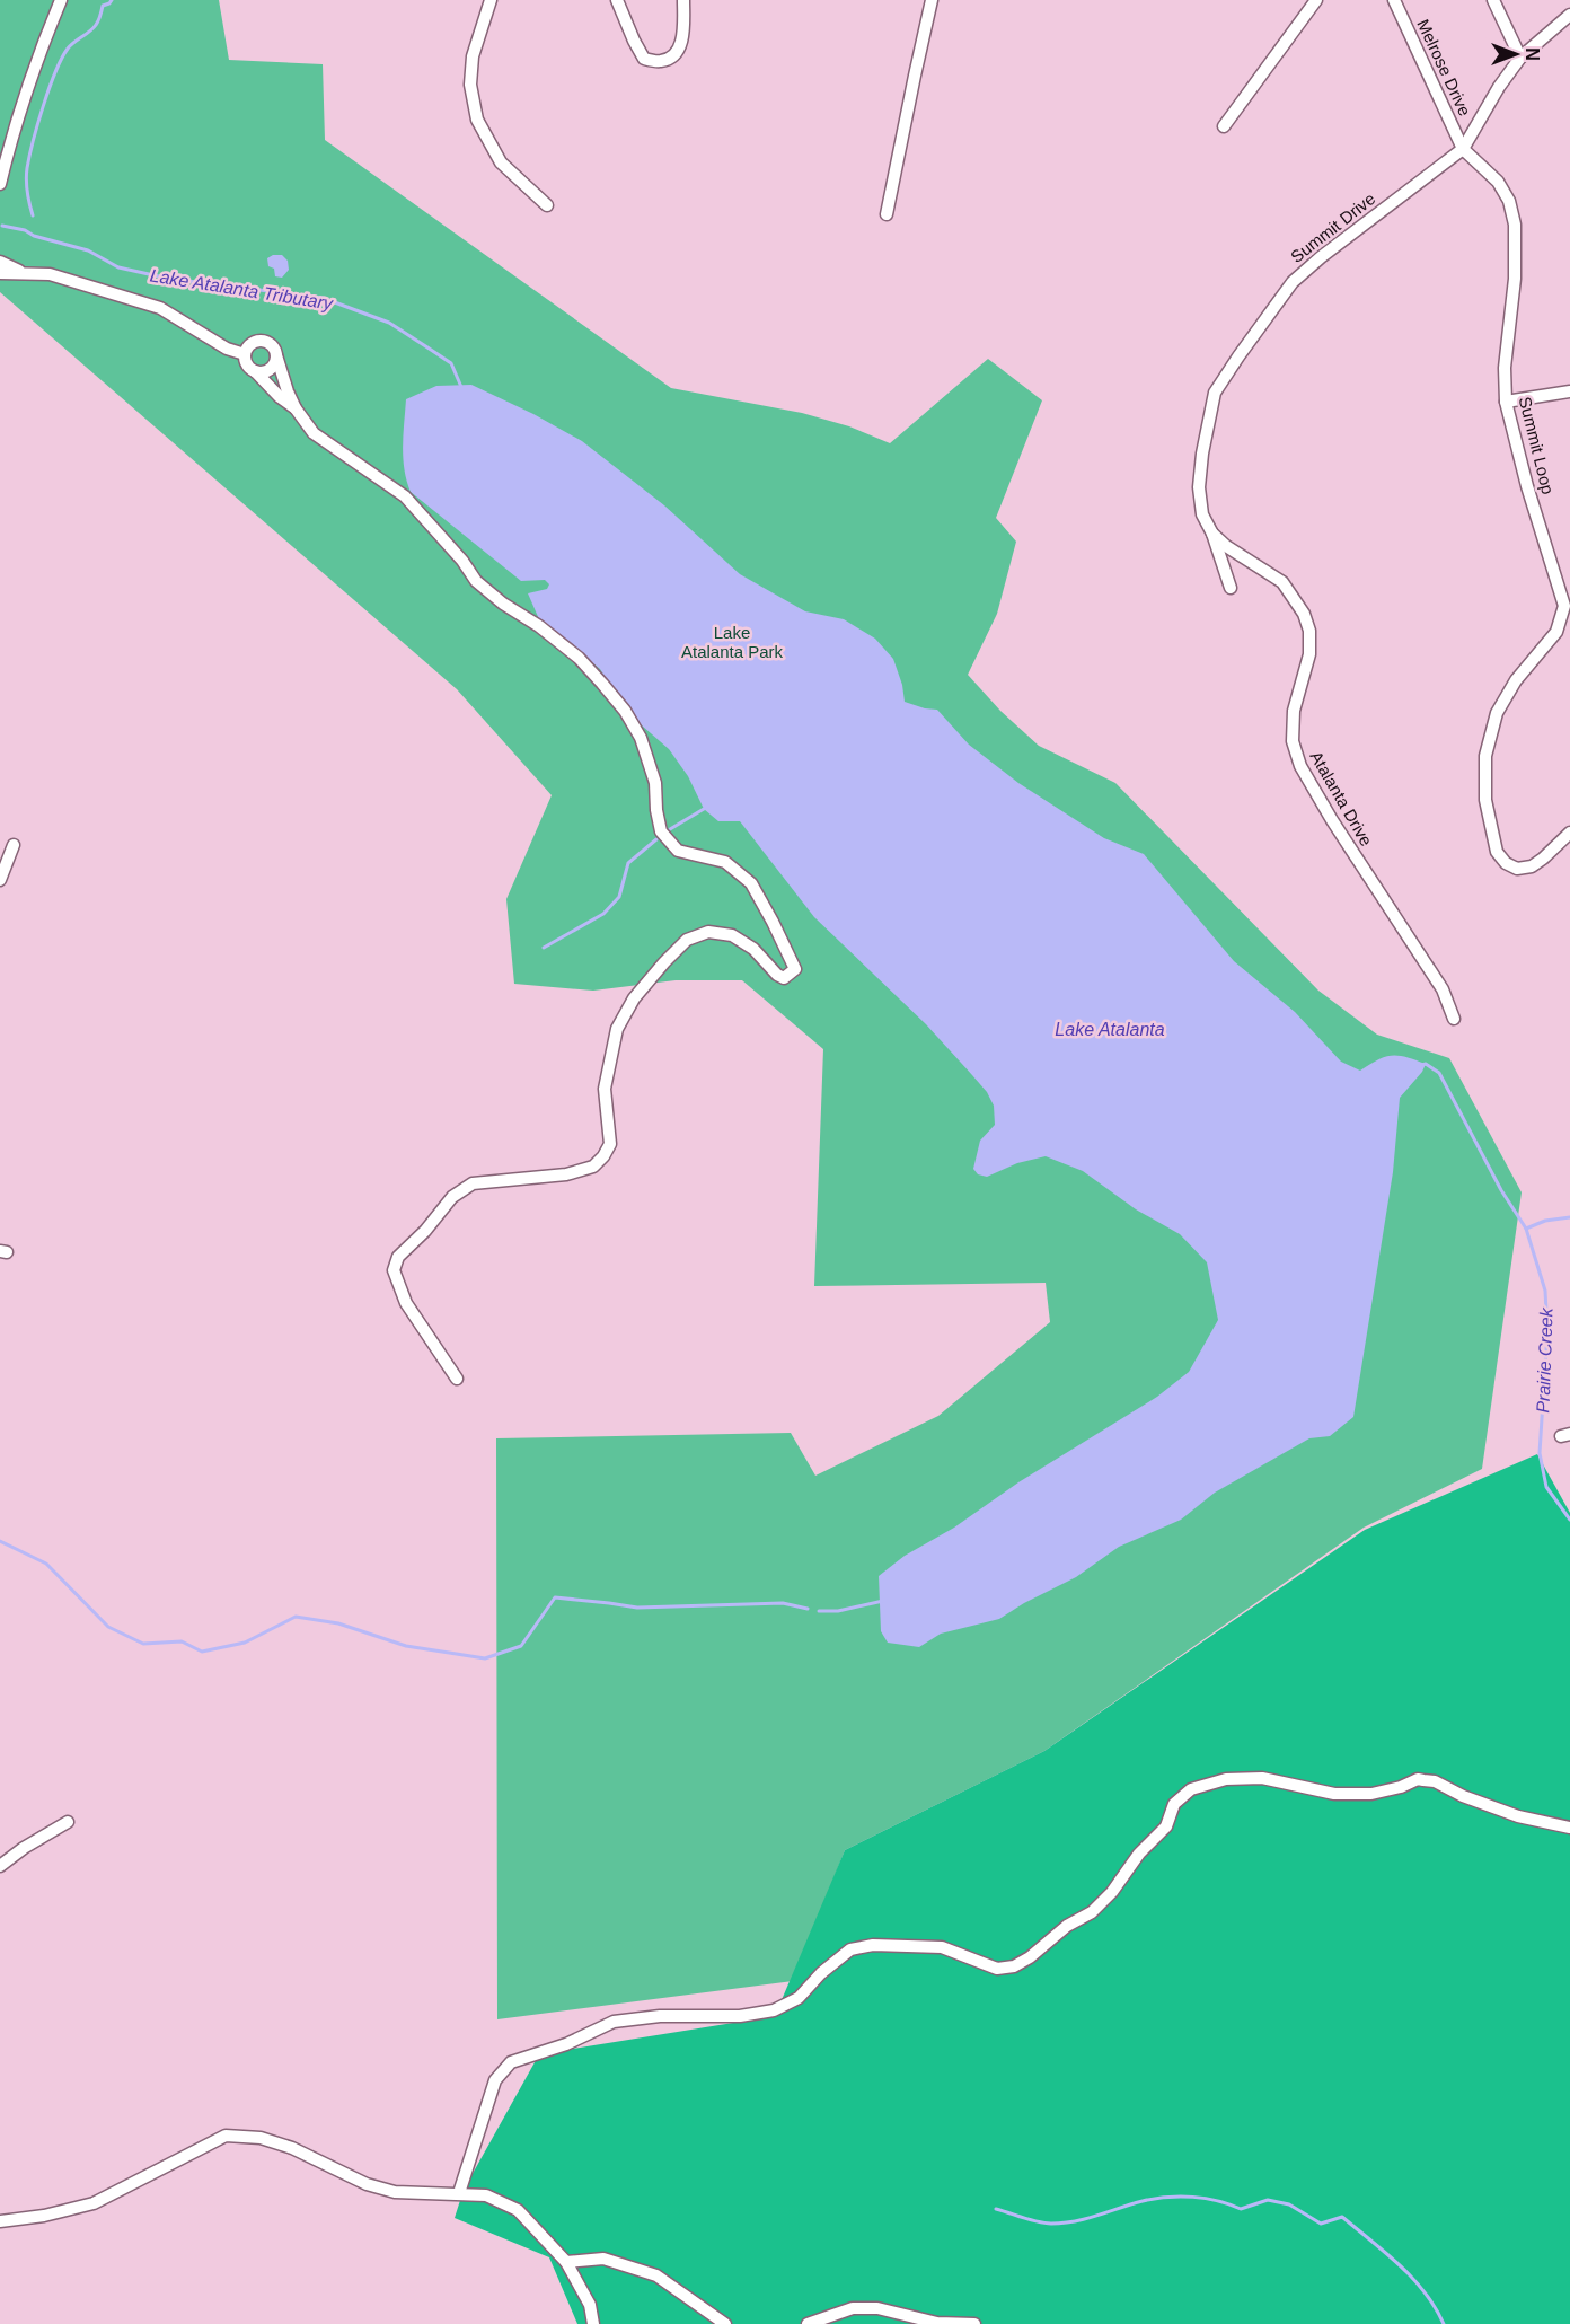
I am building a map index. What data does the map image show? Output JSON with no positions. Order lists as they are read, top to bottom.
{
  "streets": {
    "street": [
      "Melrose Drive",
      "Summit Drive",
      "Summit Loop",
      "Atalanta Drive"
    ]
  },
  "crossings": [
    ["Melrose Drive", "Summit Drive"],
    ["Melrose Drive", "Summit Loop"],
    ["Summit Drive", "Summit Loop"],
    ["Summit Drive", "Atalanta Drive"]
  ],
  "water": ["Lake Atalanta Tributary", "Lake Atalanta", "Prairie Creek"],
  "parks": ["Lake Atalanta Park"],
  "north": "right"
}
